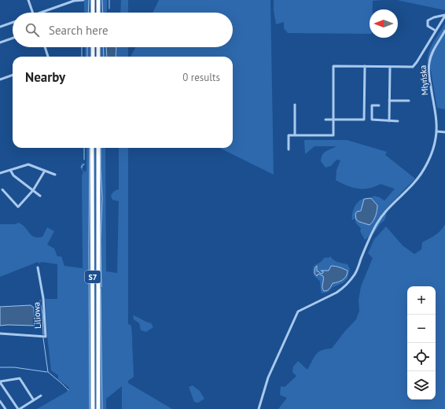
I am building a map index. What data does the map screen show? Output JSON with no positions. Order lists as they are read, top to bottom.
{
  "streets": {
    "highway": ["S7"],
    "street": ["Młyńska", "Liliowa"]
  },
  "north": "left",
  "page": {
    "search": "Search here",
    "heading": ["Nearby", "0 results"],
    "map_buttons": ["+", "−"]
  }
}
